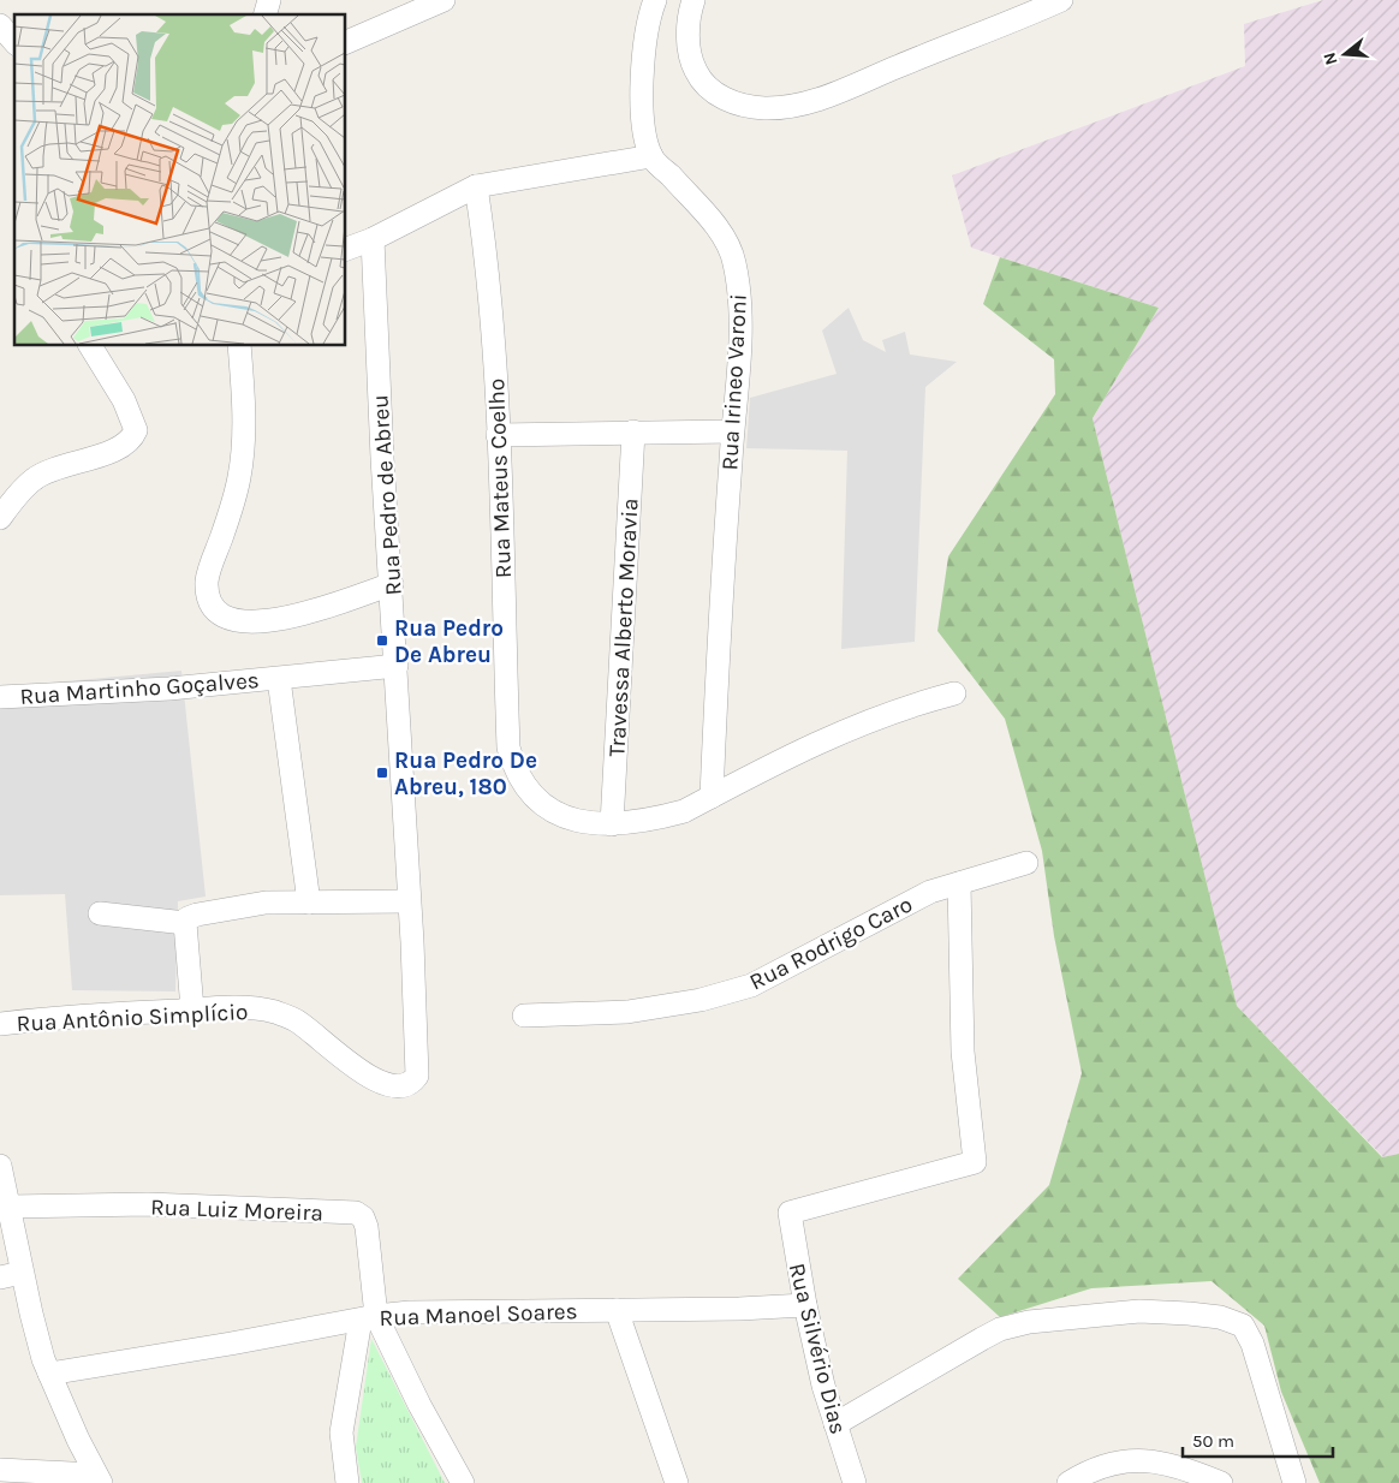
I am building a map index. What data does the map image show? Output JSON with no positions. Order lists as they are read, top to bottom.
{
  "streets": {
    "street": [
      "Rua Irineo Varoni",
      "Rua Mateus Coelho",
      "Rua Pedro de Abreu",
      "Travessa Alberto Moravia",
      "Rua Martinho Goçalves",
      "Rua Rodrigo Caro",
      "Rua Antônio Simplício",
      "Rua Luiz Moreira",
      "Rua Manoel Soares",
      "Rua Silvério Dias"
    ]
  },
  "crossings": [
    ["Rua Mateus Coelho", "Travessa Alberto Moravia"],
    ["Rua Pedro de Abreu", "Rua Martinho Goçalves"],
    ["Rua Pedro de Abreu", "Rua Antônio Simplício"],
    ["Rua Rodrigo Caro", "Rua Silvério Dias"],
    ["Rua Luiz Moreira", "Rua Manoel Soares"],
    ["Rua Manoel Soares", "Rua Silvério Dias"]
  ],
  "places": {
    "transit": ["Rua Pedro De Abreu", "Rua Pedro De Abreu, 180"]
  },
  "scale_bar": "50 m",
  "north": "left"
}
